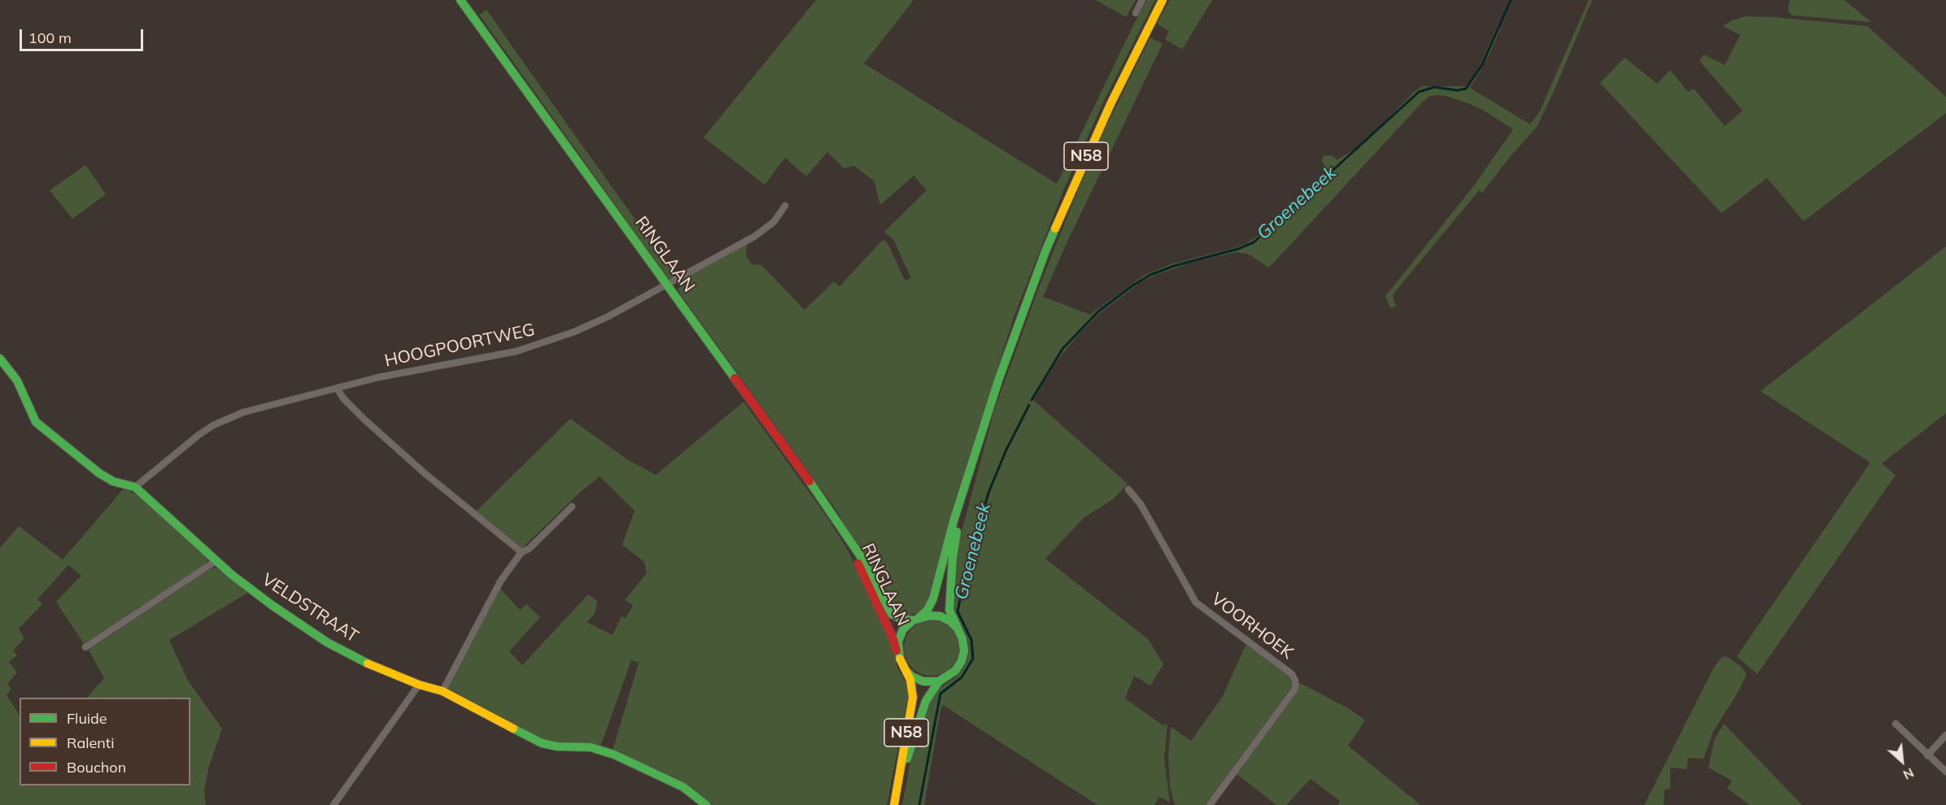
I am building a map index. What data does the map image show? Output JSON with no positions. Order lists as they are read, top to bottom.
{
  "streets": {
    "main road": ["N58", "RINGLAAN", "VELDSTRAAT"],
    "street": ["HOOGPOORTWEG", "VOORHOEK"]
  },
  "crossings": [
    ["N58", "RINGLAAN"],
    ["RINGLAAN", "HOOGPOORTWEG"],
    ["HOOGPOORTWEG", "VELDSTRAAT"]
  ],
  "water": ["Groenebeek"],
  "legend": ["Fluide", "Ralenti", "Bouchon"],
  "scale_bar": "100 m",
  "north": "bottom right"
}
